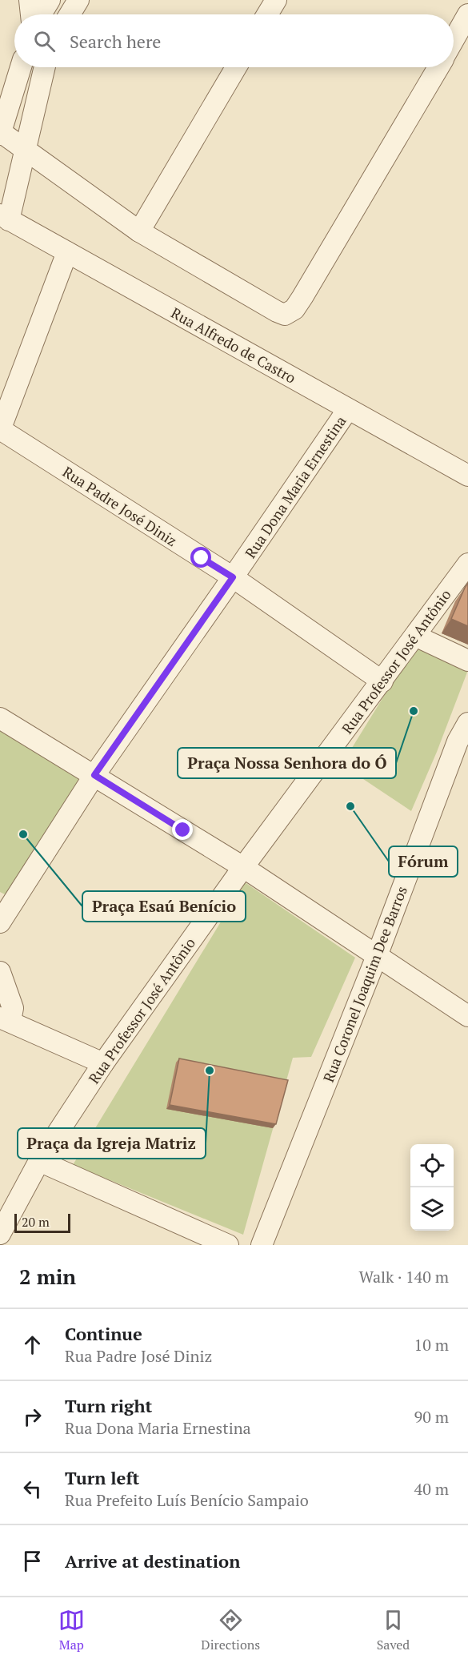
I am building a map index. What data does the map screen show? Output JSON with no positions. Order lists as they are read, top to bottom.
{
  "streets": {
    "street": [
      "Rua Alfredo de Castro",
      "Rua Dona Maria Ernestina",
      "Rua Padre José Diniz",
      "Rua Professor José Antônio",
      "Rua Coronel Joaquim Dee Barros"
    ]
  },
  "crossings": [
    ["Rua Alfredo de Castro", "Rua Dona Maria Ernestina"],
    ["Rua Dona Maria Ernestina", "Rua Padre José Diniz"],
    ["Rua Padre José Diniz", "Rua Professor José Antônio"]
  ],
  "places": [
    "Praça Nossa Senhora do Ó",
    "Fórum",
    "Praça Esaú Benício",
    "Praça da Igreja Matriz"
  ],
  "scale_bar": "20 m",
  "page": {
    "search": "Search here",
    "scale": "20 m",
    "heading": ["2 min", "Walk · 140 m"],
    "list": [
      ["Continue", "Rua Padre José Diniz", "10 m"],
      ["Turn right", "Rua Dona Maria Ernestina", "90 m"],
      ["Turn left", "Rua Prefeito Luís Benício Sampaio", "40 m"],
      "Arrive at destination"
    ],
    "nav": ["Map", "Directions", "Saved"]
  }
}
